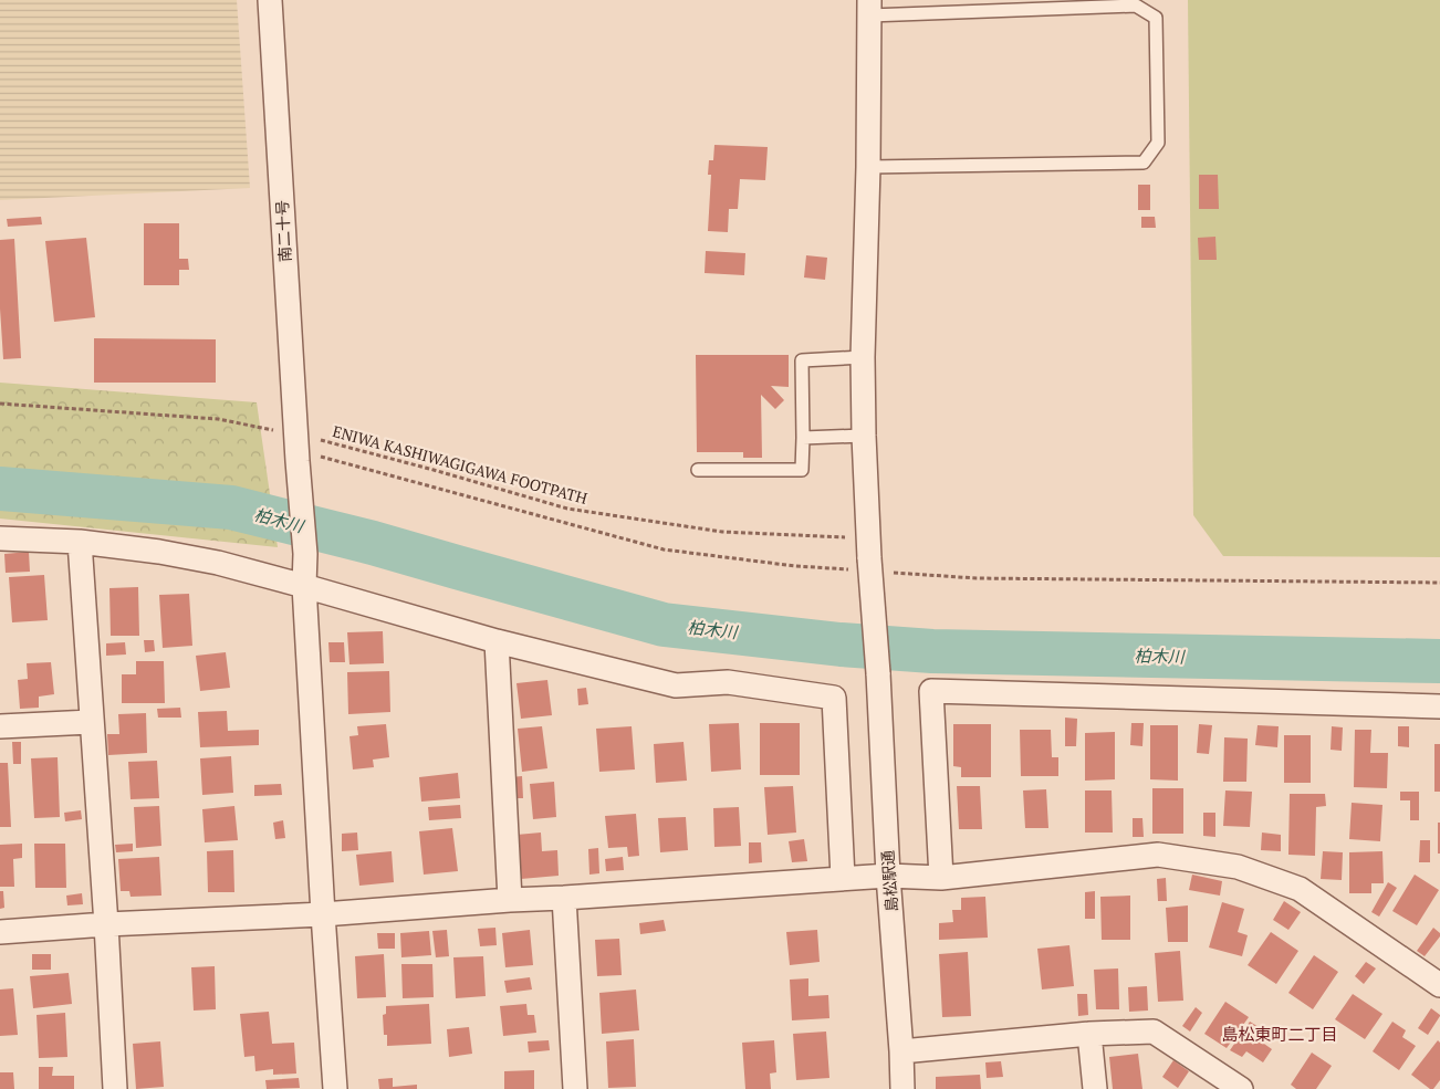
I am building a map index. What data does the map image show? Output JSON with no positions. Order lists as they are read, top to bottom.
{
  "streets": {
    "street": ["南二十号", "島松駅通"],
    "path": ["ENIWA KASHIWAGIGAWA FOOTPATH"]
  },
  "crossings": [
    ["ENIWA KASHIWAGIGAWA FOOTPATH", "島松駅通"]
  ],
  "districts": ["島松東町二丁目"],
  "water": ["柏木川"]
}
